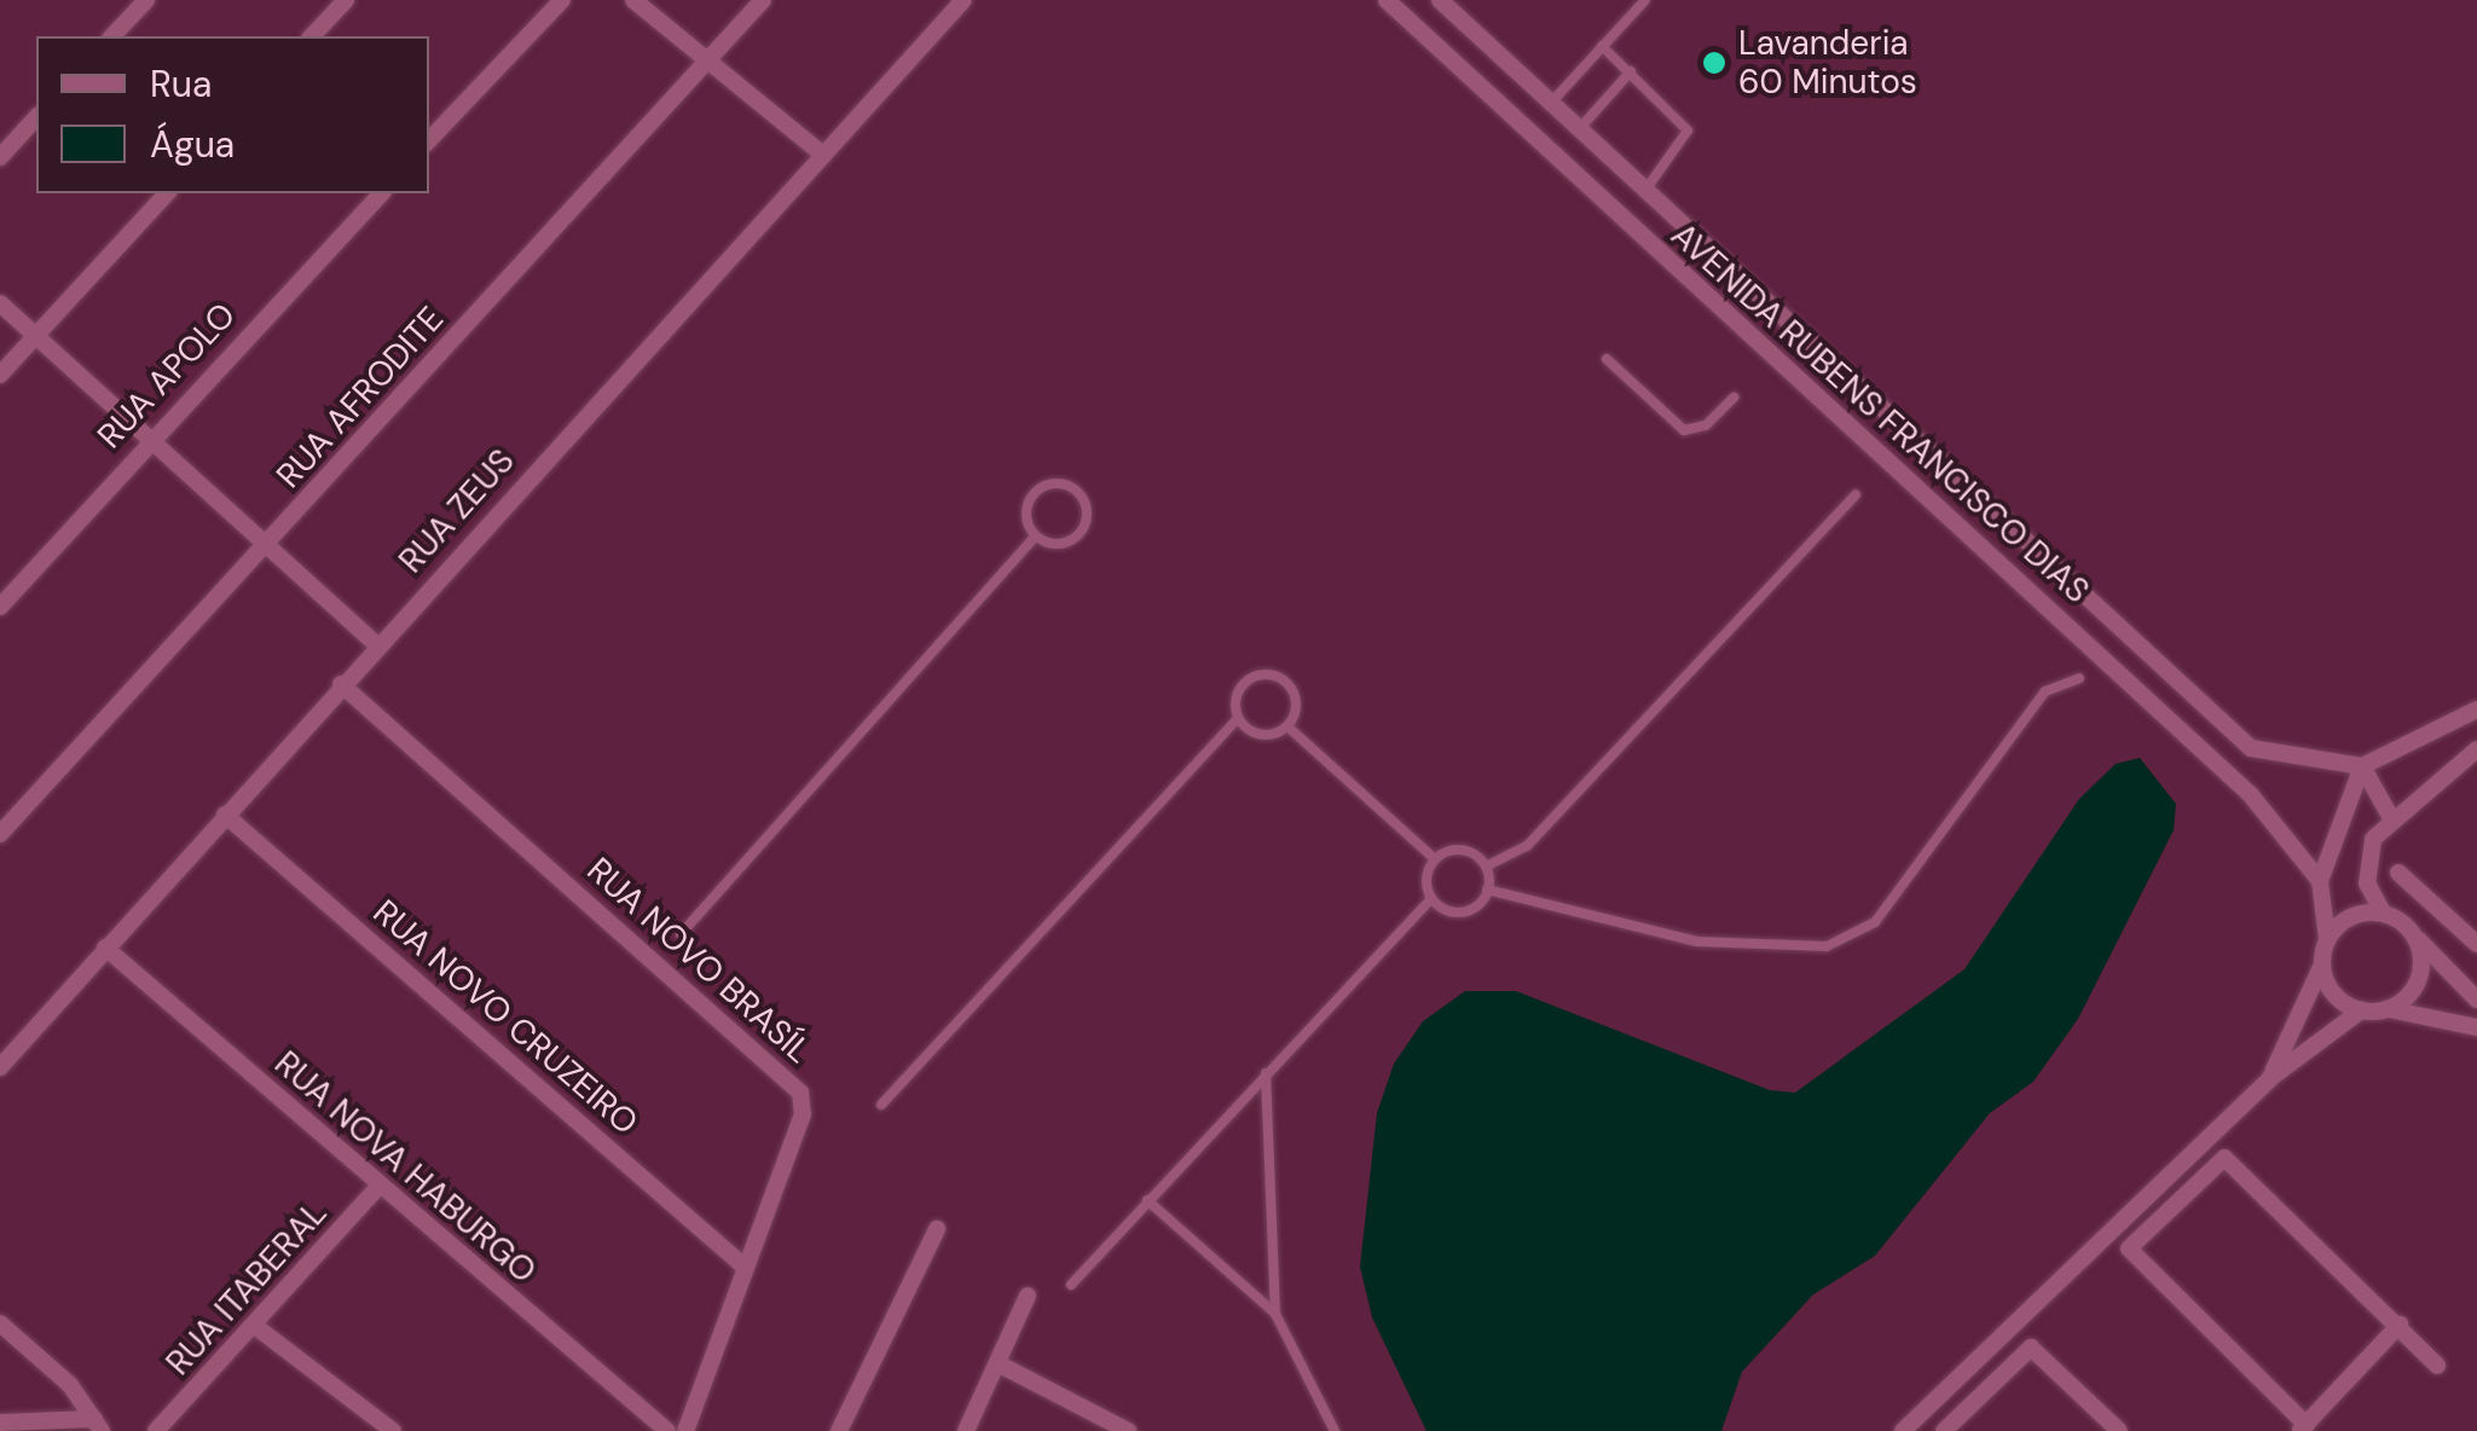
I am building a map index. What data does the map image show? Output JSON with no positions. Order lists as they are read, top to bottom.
{
  "streets": {
    "street": [
      "RUA APOLO",
      "RUA AFRODITE",
      "AVENIDA RUBENS FRANCISCO DIAS",
      "RUA ZEUS",
      "RUA NOVO BRASÍL",
      "RUA NOVO CRUZEIRO",
      "RUA NOVA HABURGO",
      "RUA ITABERAL"
    ]
  },
  "crossings": [
    ["RUA ZEUS", "RUA NOVO BRASÍL"],
    ["RUA ZEUS", "RUA NOVO CRUZEIRO"],
    ["RUA ZEUS", "RUA NOVA HABURGO"],
    ["RUA NOVO BRASÍL", "RUA NOVO CRUZEIRO"],
    ["RUA NOVA HABURGO", "RUA ITABERAL"]
  ],
  "places": ["Lavanderia 60 Minutos"],
  "legend": ["Rua", "Água"]
}
